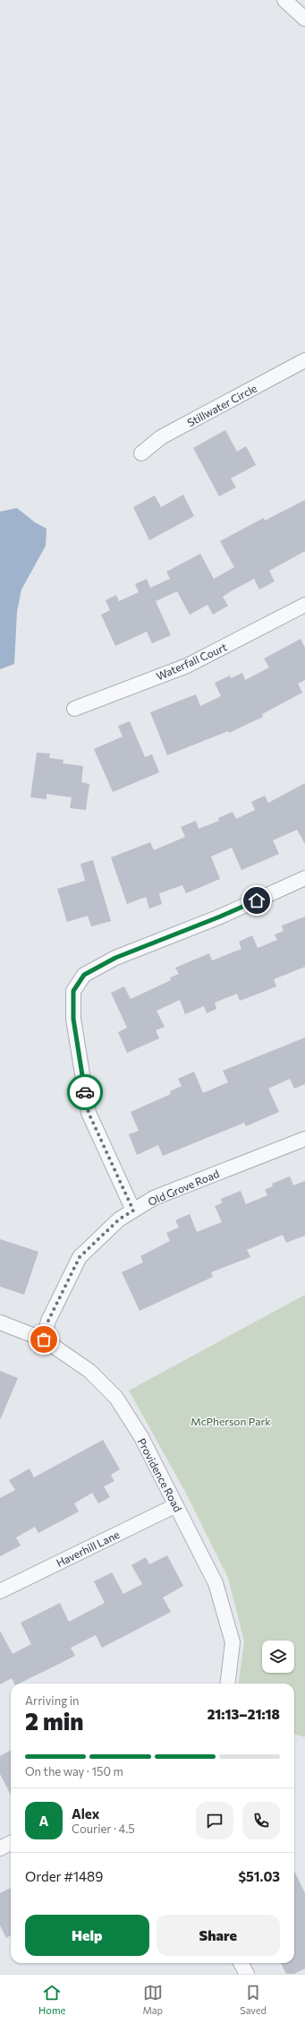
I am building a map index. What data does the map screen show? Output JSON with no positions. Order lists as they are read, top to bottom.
{
  "streets": {
    "street": [
      "Stillwater Circle",
      "Waterfall Court",
      "Old Grove Road",
      "Providence Road",
      "Haverhill Lane"
    ]
  },
  "crossings": [
    ["Old Grove Road", "Providence Road"],
    ["Providence Road", "Haverhill Lane"]
  ],
  "parks": ["McPherson Park"],
  "page": {
    "heading": ["2 min", "Arriving in", "21:13–21:18"],
    "panel": [
      "Alex",
      "Courier · 4.5",
      "Order #1489",
      "$51.03"
    ],
    "bar": "On the way · 150 m",
    "round": "A",
    "buttons": ["Help", "Share"],
    "tabs": ["Home", "Map", "Saved"]
  }
}
